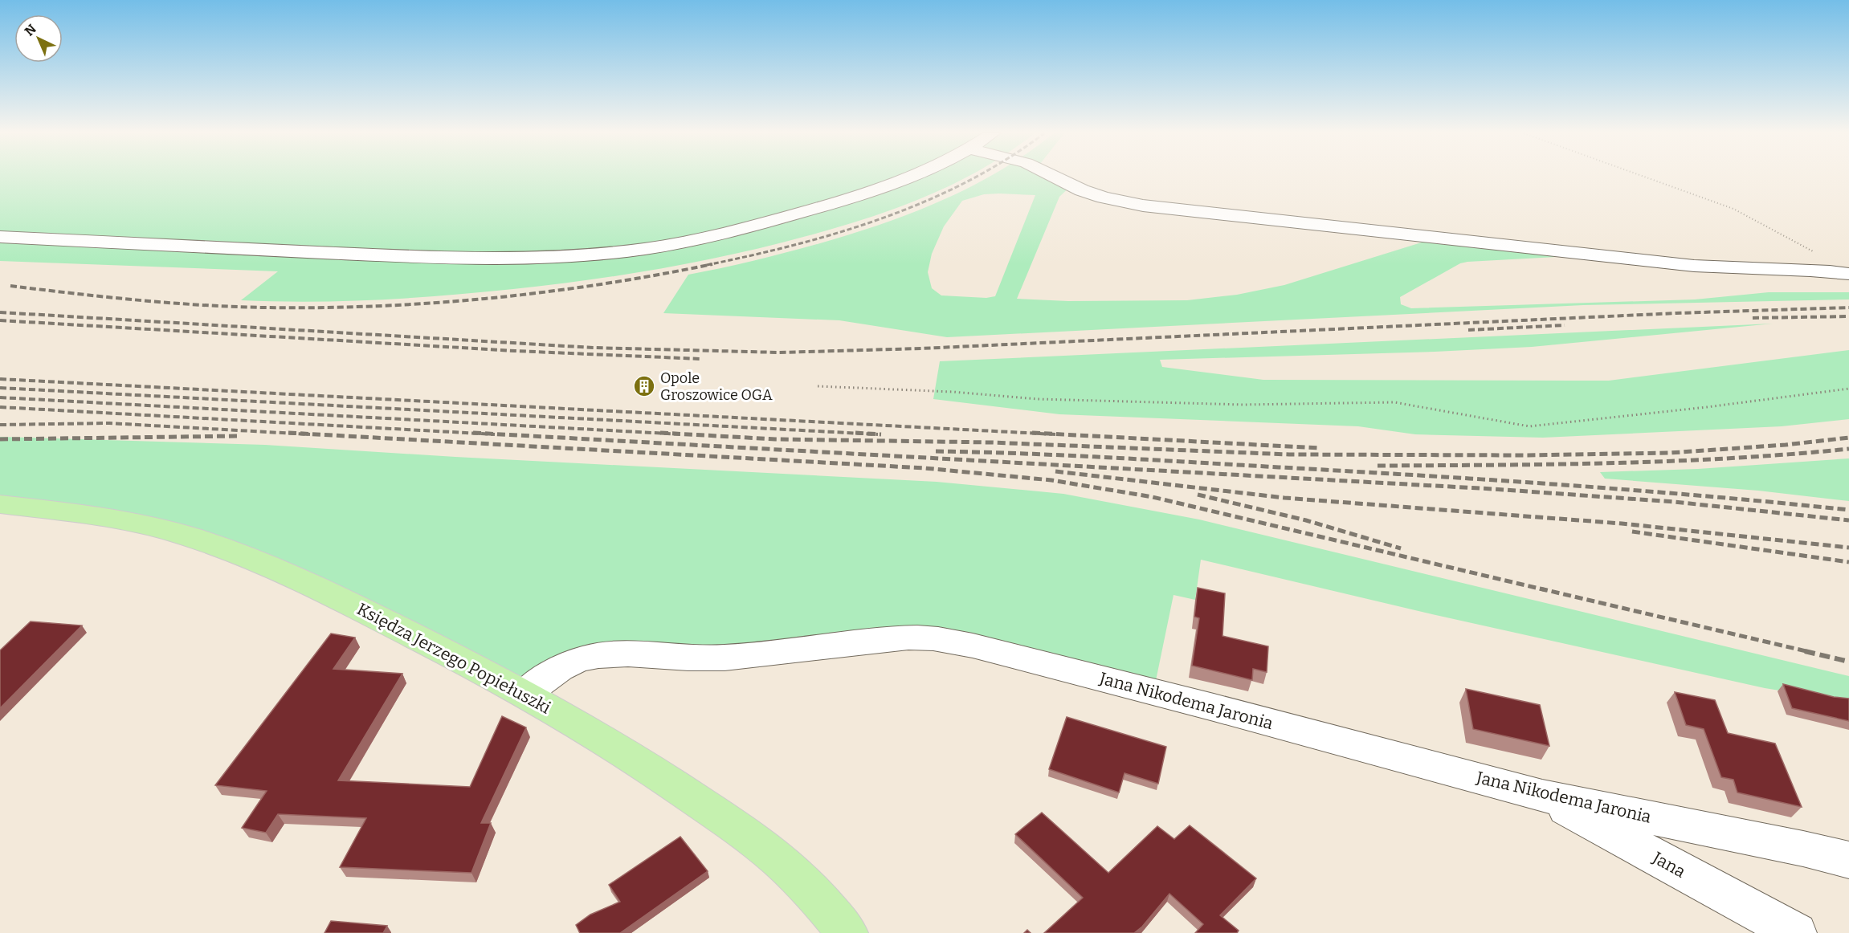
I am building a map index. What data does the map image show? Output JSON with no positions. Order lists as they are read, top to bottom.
{
  "streets": {
    "main road": ["Księdza Jerzego Popiełuszki"],
    "street": ["Jana Nikodema Jaronia", "Jana"]
  },
  "crossings": [
    ["Księdza Jerzego Popiełuszki", "Jana Nikodema Jaronia"],
    ["Jana Nikodema Jaronia", "Jana"]
  ],
  "places": {
    "building": ["Opole Groszowice OGA"]
  },
  "north": "top left"
}
